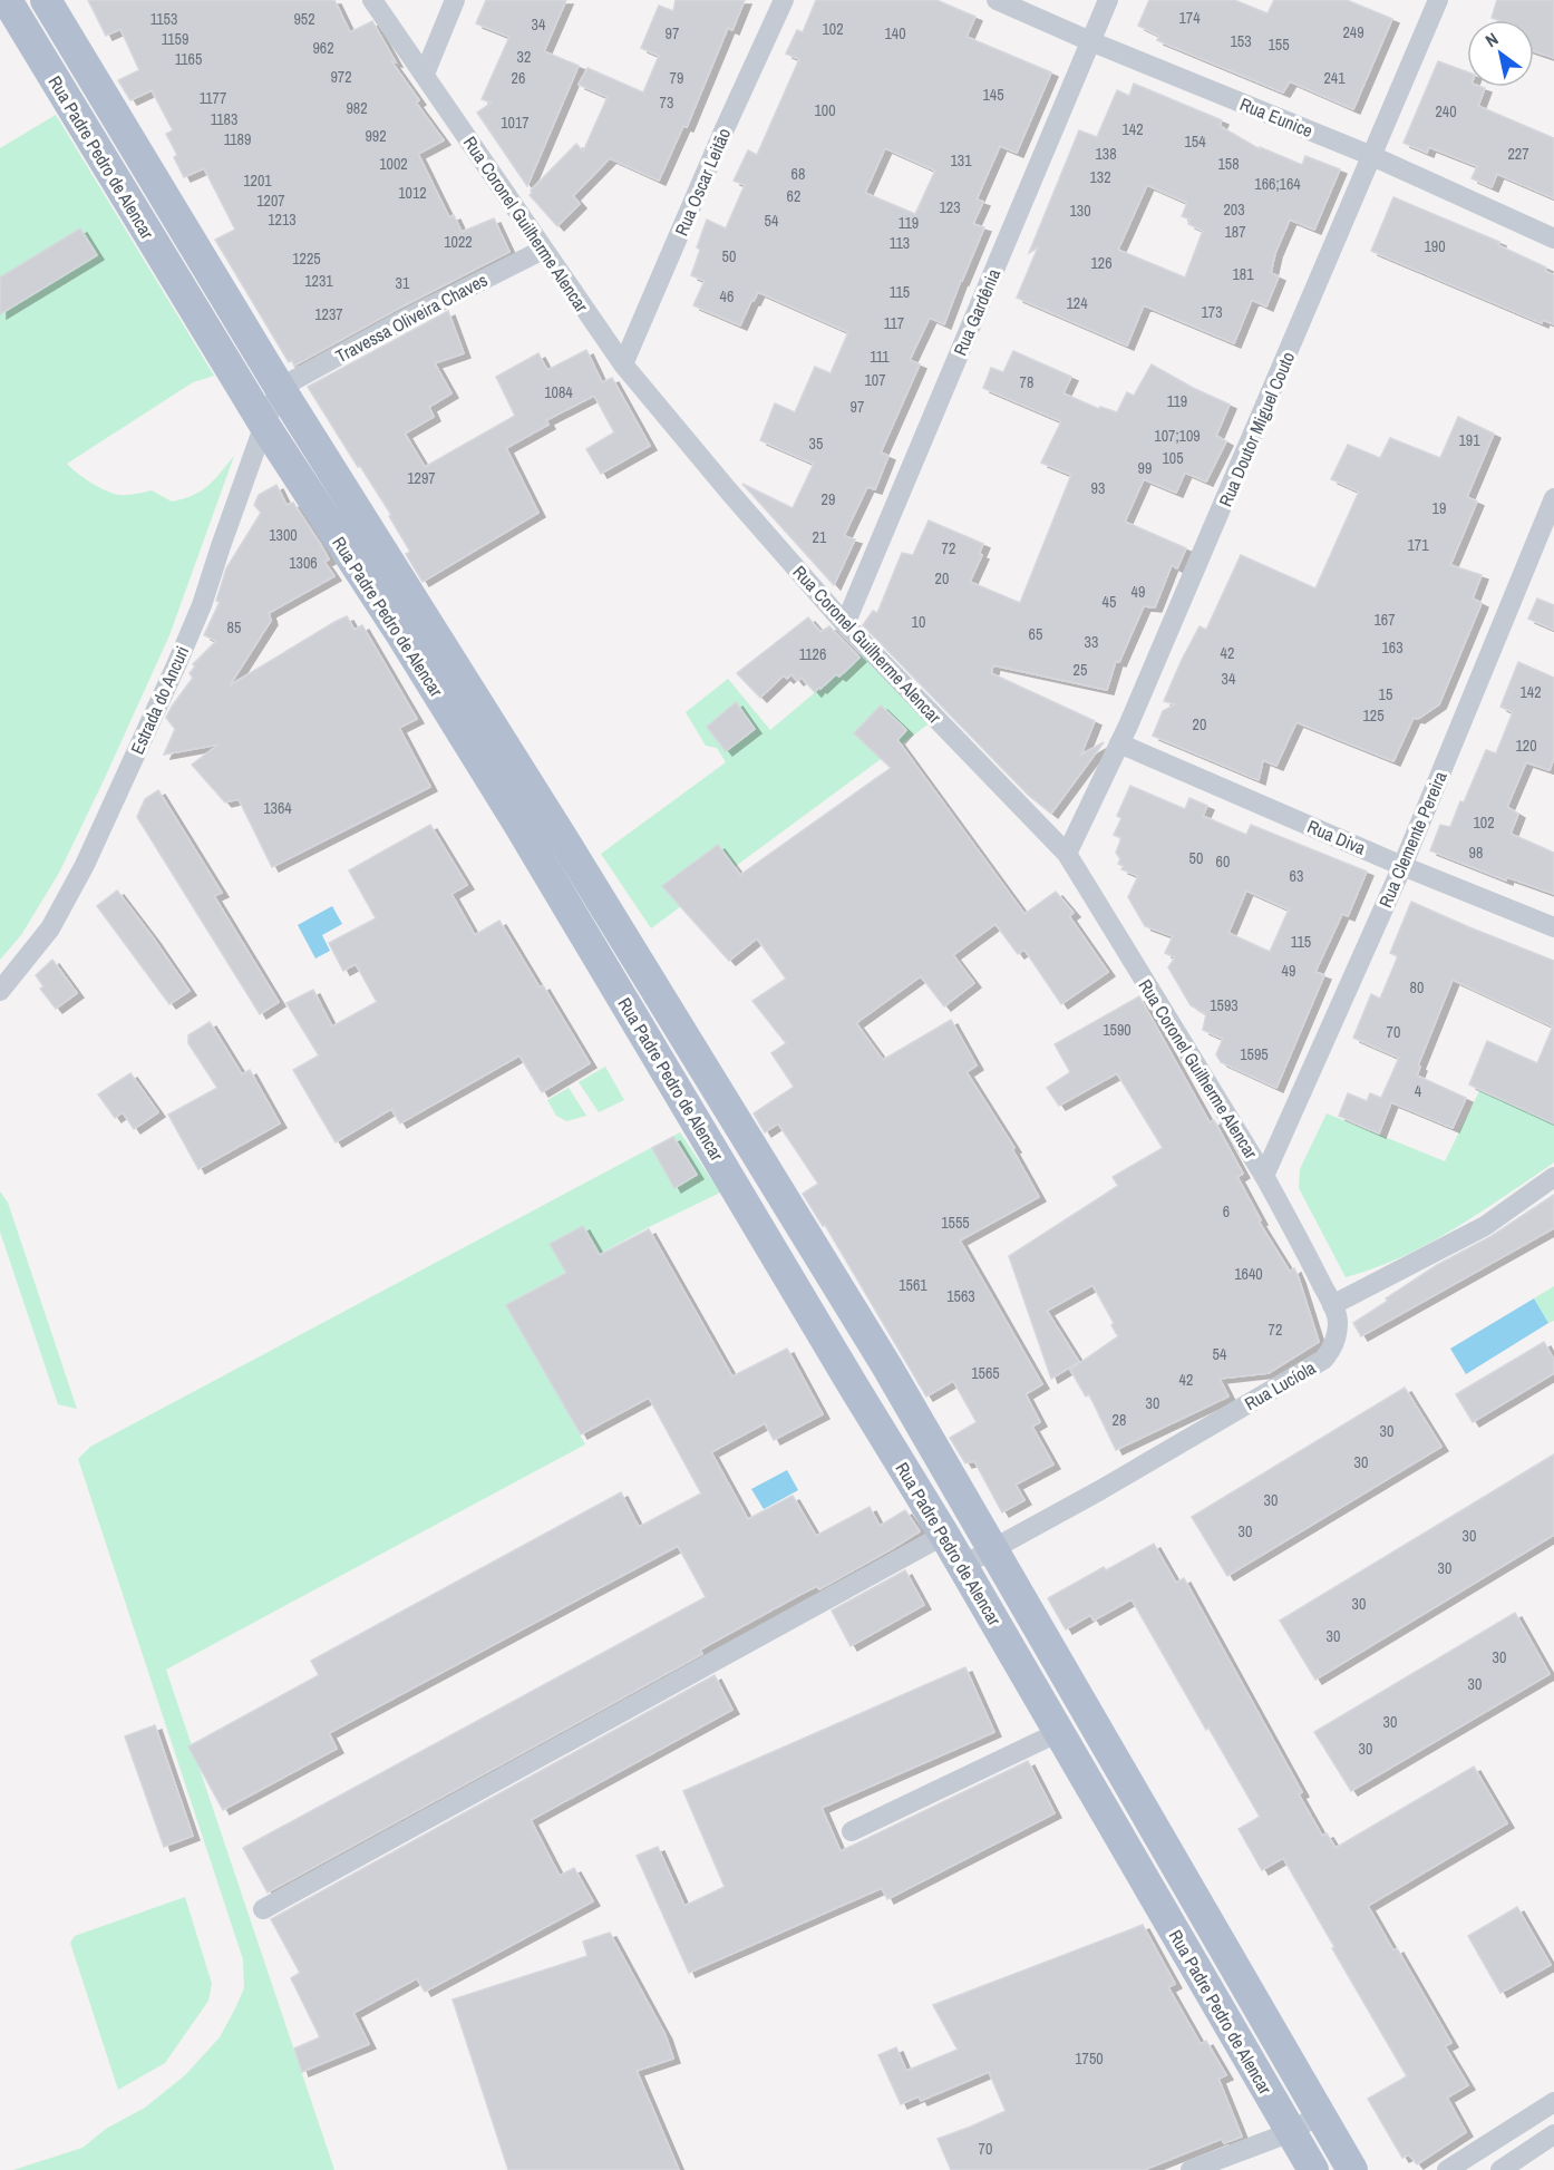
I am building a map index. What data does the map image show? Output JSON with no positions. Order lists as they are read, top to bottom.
{
  "streets": {
    "main road": ["Rua Padre Pedro de Alencar"],
    "street": [
      "Rua Eunice",
      "Rua Oscar Leitão",
      "Rua Coronel Guilherme Alencar",
      "Rua Gardênia",
      "Travessa Oliveira Chaves",
      "Rua Doutor Miguel Couto",
      "Estrada do Ancuri",
      "Rua Diva",
      "Rua Clemente Pereira",
      "Rua Lucíola"
    ]
  },
  "crossings": [
    ["Rua Eunice", "Rua Gardênia"],
    ["Rua Eunice", "Rua Doutor Miguel Couto"],
    ["Rua Padre Pedro de Alencar", "Travessa Oliveira Chaves"],
    ["Rua Padre Pedro de Alencar", "Estrada do Ancuri"],
    ["Rua Padre Pedro de Alencar", "Rua Lucíola"],
    ["Rua Oscar Leitão", "Rua Coronel Guilherme Alencar"],
    ["Rua Coronel Guilherme Alencar", "Rua Gardênia"],
    ["Rua Coronel Guilherme Alencar", "Travessa Oliveira Chaves"],
    ["Rua Coronel Guilherme Alencar", "Rua Doutor Miguel Couto"],
    ["Rua Coronel Guilherme Alencar", "Rua Clemente Pereira"],
    ["Rua Coronel Guilherme Alencar", "Rua Lucíola"],
    ["Travessa Oliveira Chaves", "Estrada do Ancuri"],
    ["Rua Doutor Miguel Couto", "Rua Diva"],
    ["Rua Diva", "Rua Clemente Pereira"]
  ],
  "house_numbers": [
    "174",
    "1153",
    "952",
    "34",
    "102",
    "249",
    "97",
    "140",
    "1159",
    "153",
    "155",
    "962",
    "32",
    "1165",
    "972",
    "26",
    "79",
    "241",
    "145",
    "1177",
    "73",
    "982",
    "100",
    "240",
    "1183",
    "1017",
    "142",
    "992",
    "1189",
    "154",
    "138",
    "227",
    "131",
    "1002",
    "158",
    "68",
    "132",
    "1201",
    "166;164",
    "1012",
    "62",
    "1207",
    "123",
    "203",
    "130",
    "1213",
    "54",
    "119",
    "187",
    "1022",
    "113",
    "190",
    "50",
    "1225",
    "126",
    "181",
    "1231",
    "31",
    "115",
    "46",
    "124",
    "173",
    "1237",
    "117",
    "111",
    "107",
    "78",
    "1084",
    "119",
    "97",
    "107;109",
    "191",
    "35",
    "105",
    "99",
    "1297",
    "93",
    "29",
    "19",
    "1300",
    "21",
    "171",
    "72",
    "1306",
    "20",
    "49",
    "45",
    "167",
    "10",
    "85",
    "65",
    "33",
    "163",
    "42",
    "1126",
    "25",
    "34",
    "142",
    "15",
    "125",
    "20",
    "120",
    "1364",
    "102",
    "98",
    "50",
    "60",
    "63",
    "115",
    "49",
    "80",
    "1593",
    "1590",
    "70",
    "1595",
    "4",
    "6",
    "1555",
    "1640",
    "1561",
    "1563",
    "72",
    "54",
    "1565",
    "42",
    "30",
    "28",
    "30",
    "30",
    "30",
    "30",
    "30",
    "30",
    "30",
    "30",
    "30",
    "30",
    "30",
    "30",
    "1750",
    "70"
  ],
  "north": "top left"
}
